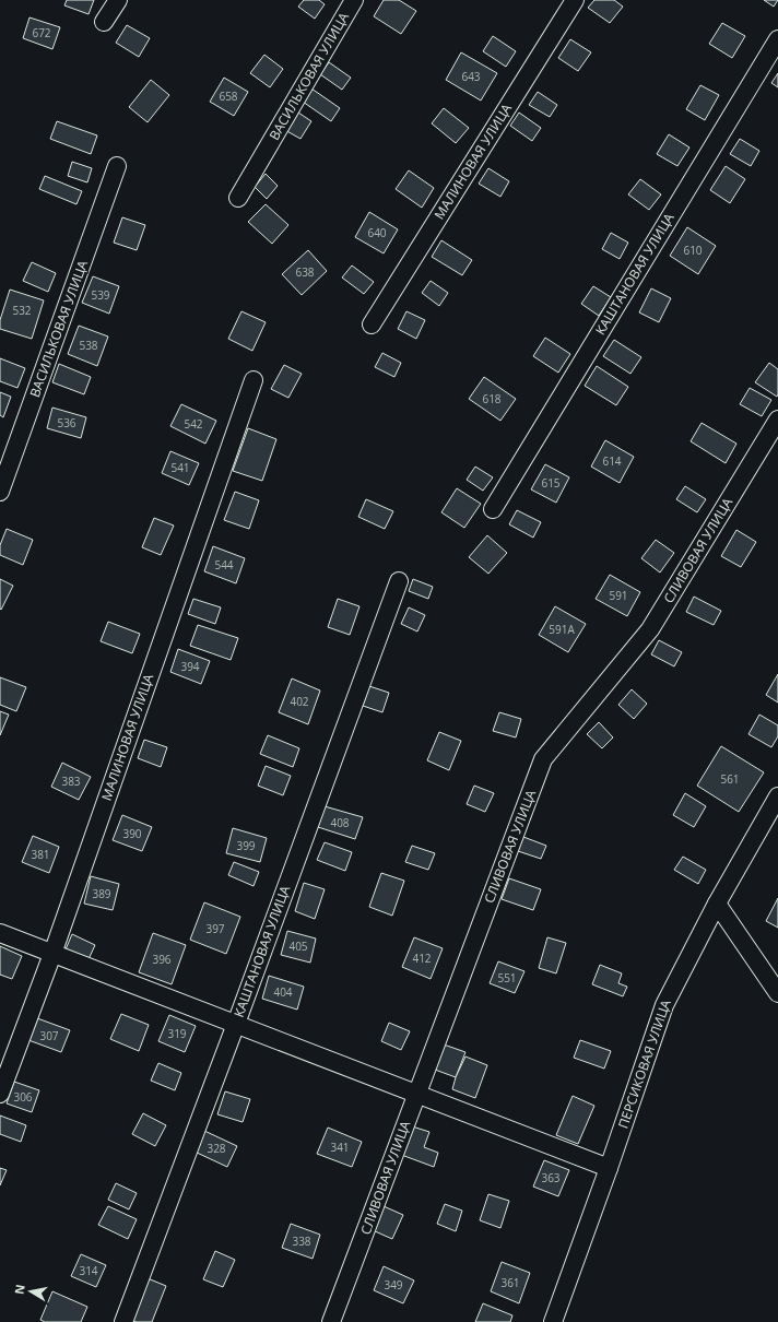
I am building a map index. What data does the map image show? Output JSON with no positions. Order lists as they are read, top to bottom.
{
  "streets": {
    "street": [
      "ВАСИЛЬКОВАЯ УЛИЦА",
      "МАЛИНОВАЯ УЛИЦА",
      "КАШТАНОВАЯ УЛИЦА",
      "СЛИВОВАЯ УЛИЦА",
      "ПЕРСИКОВАЯ УЛИЦА"
    ]
  },
  "house_numbers": [
    "672",
    "643",
    "658",
    "640",
    "610",
    "638",
    "539",
    "532",
    "538",
    "618",
    "536",
    "542",
    "614",
    "541",
    "615",
    "544",
    "591",
    "591А",
    "394",
    "402",
    "561",
    "383",
    "408",
    "390",
    "399",
    "381",
    "389",
    "397",
    "405",
    "412",
    "396",
    "551",
    "404",
    "319",
    "307",
    "306",
    "341",
    "328",
    "363",
    "338",
    "314",
    "361",
    "349"
  ],
  "north": "left"
}
